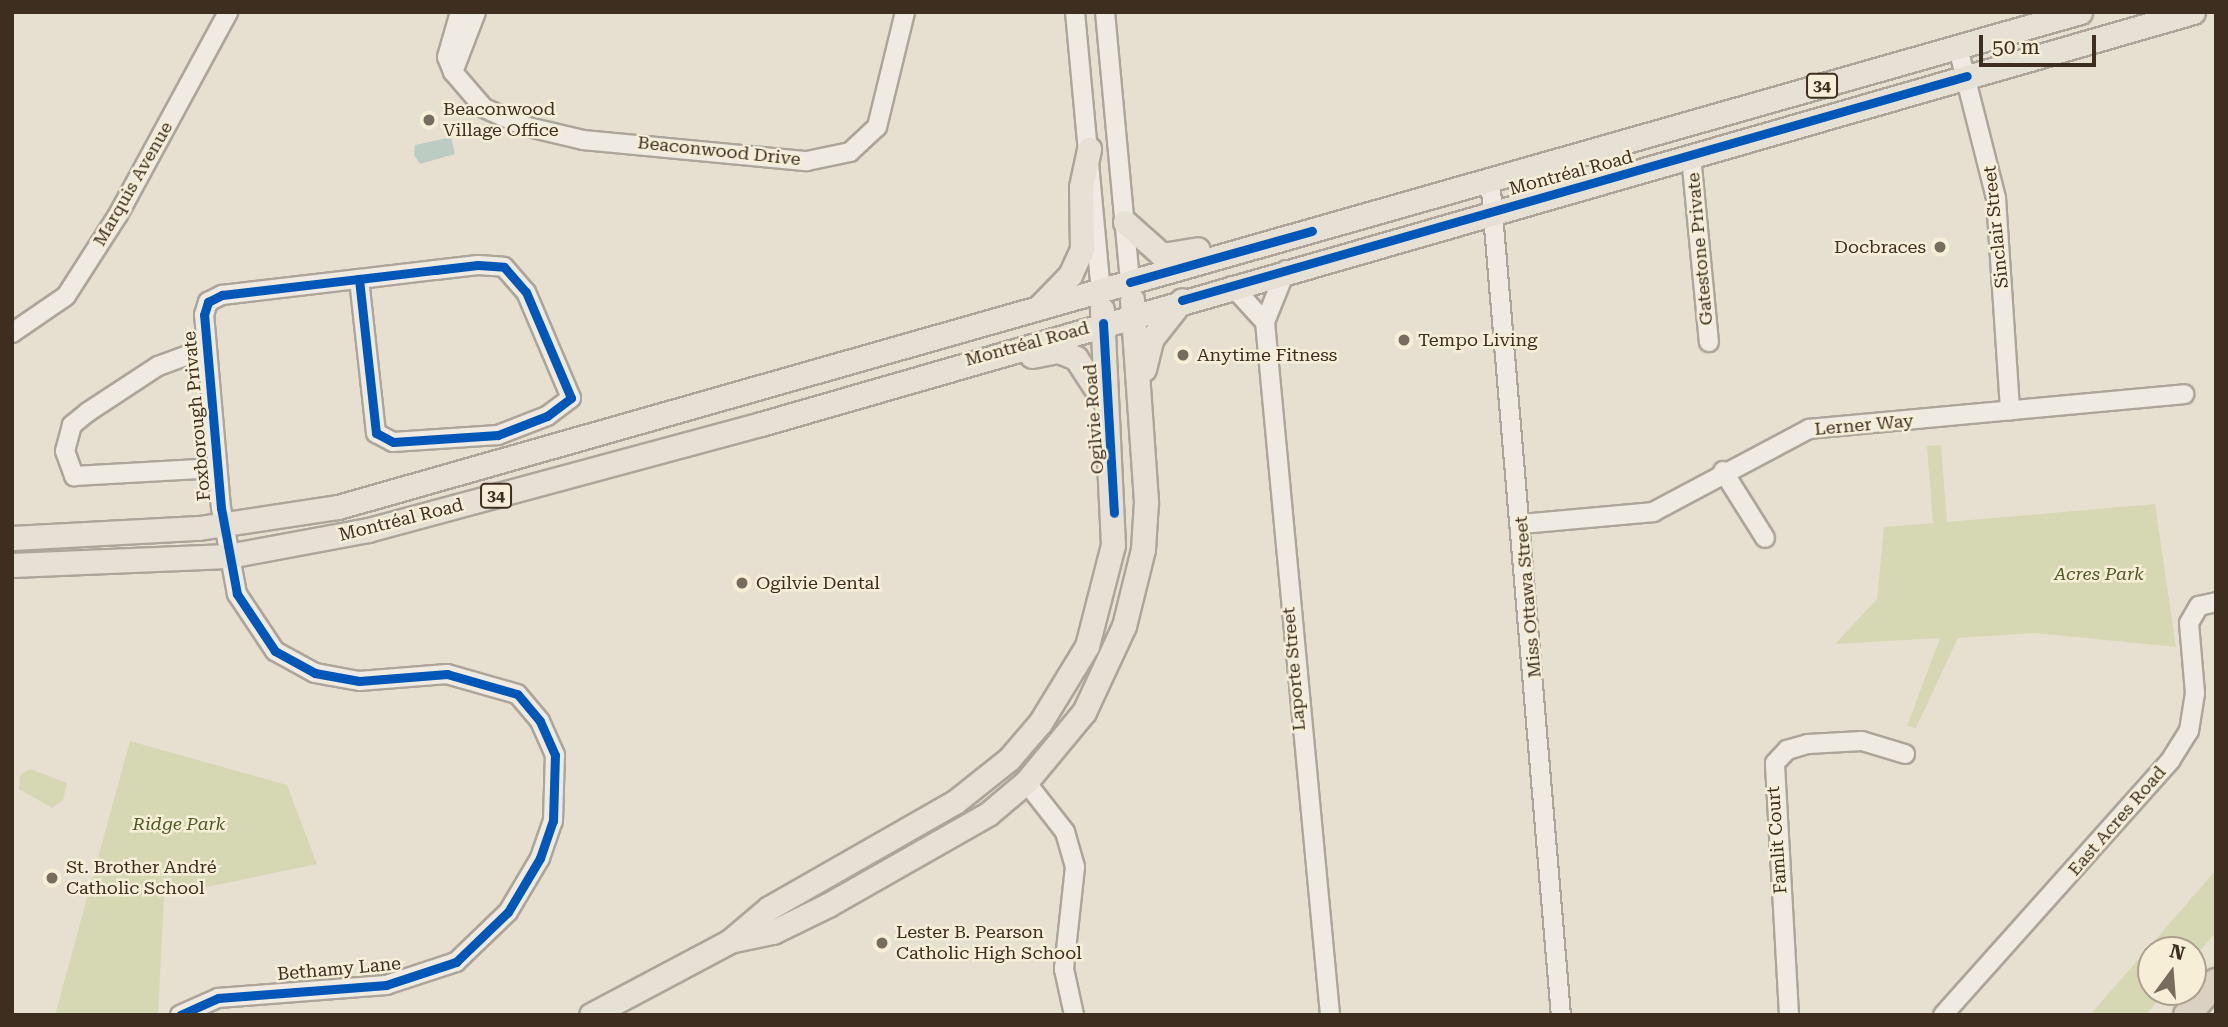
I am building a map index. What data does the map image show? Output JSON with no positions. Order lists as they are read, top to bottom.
{
  "streets": {
    "main road": ["34", "Montréal Road", "Ogilvie Road"],
    "street": [
      "Beaconwood Drive",
      "Marquis Avenue",
      "Sinclair Street",
      "Gatestone Private",
      "Foxborough Private",
      "Lerner Way",
      "Miss Ottawa Street",
      "Laporte Street",
      "East Acres Road",
      "Famlit Court",
      "Bethamy Lane"
    ]
  },
  "crossings": [
    ["Montréal Road", "Sinclair Street"],
    ["Montréal Road", "Gatestone Private"],
    ["Montréal Road", "Foxborough Private"],
    ["Montréal Road", "Ogilvie Road"],
    ["Montréal Road", "Miss Ottawa Street"],
    ["Montréal Road", "Laporte Street"],
    ["Montréal Road", "Bethamy Lane"],
    ["Sinclair Street", "Lerner Way"],
    ["Foxborough Private", "Bethamy Lane"],
    ["Lerner Way", "Miss Ottawa Street"]
  ],
  "parks": ["Acres Park", "Ridge Park"],
  "places": [
    "Beaconwood Village Office",
    "Docbraces",
    "Tempo Living",
    "Anytime Fitness",
    "Ogilvie Dental",
    "St. Brother André Catholic School",
    "Lester B. Pearson Catholic High School"
  ],
  "scale_bar": "50 m",
  "north": "top"
}
